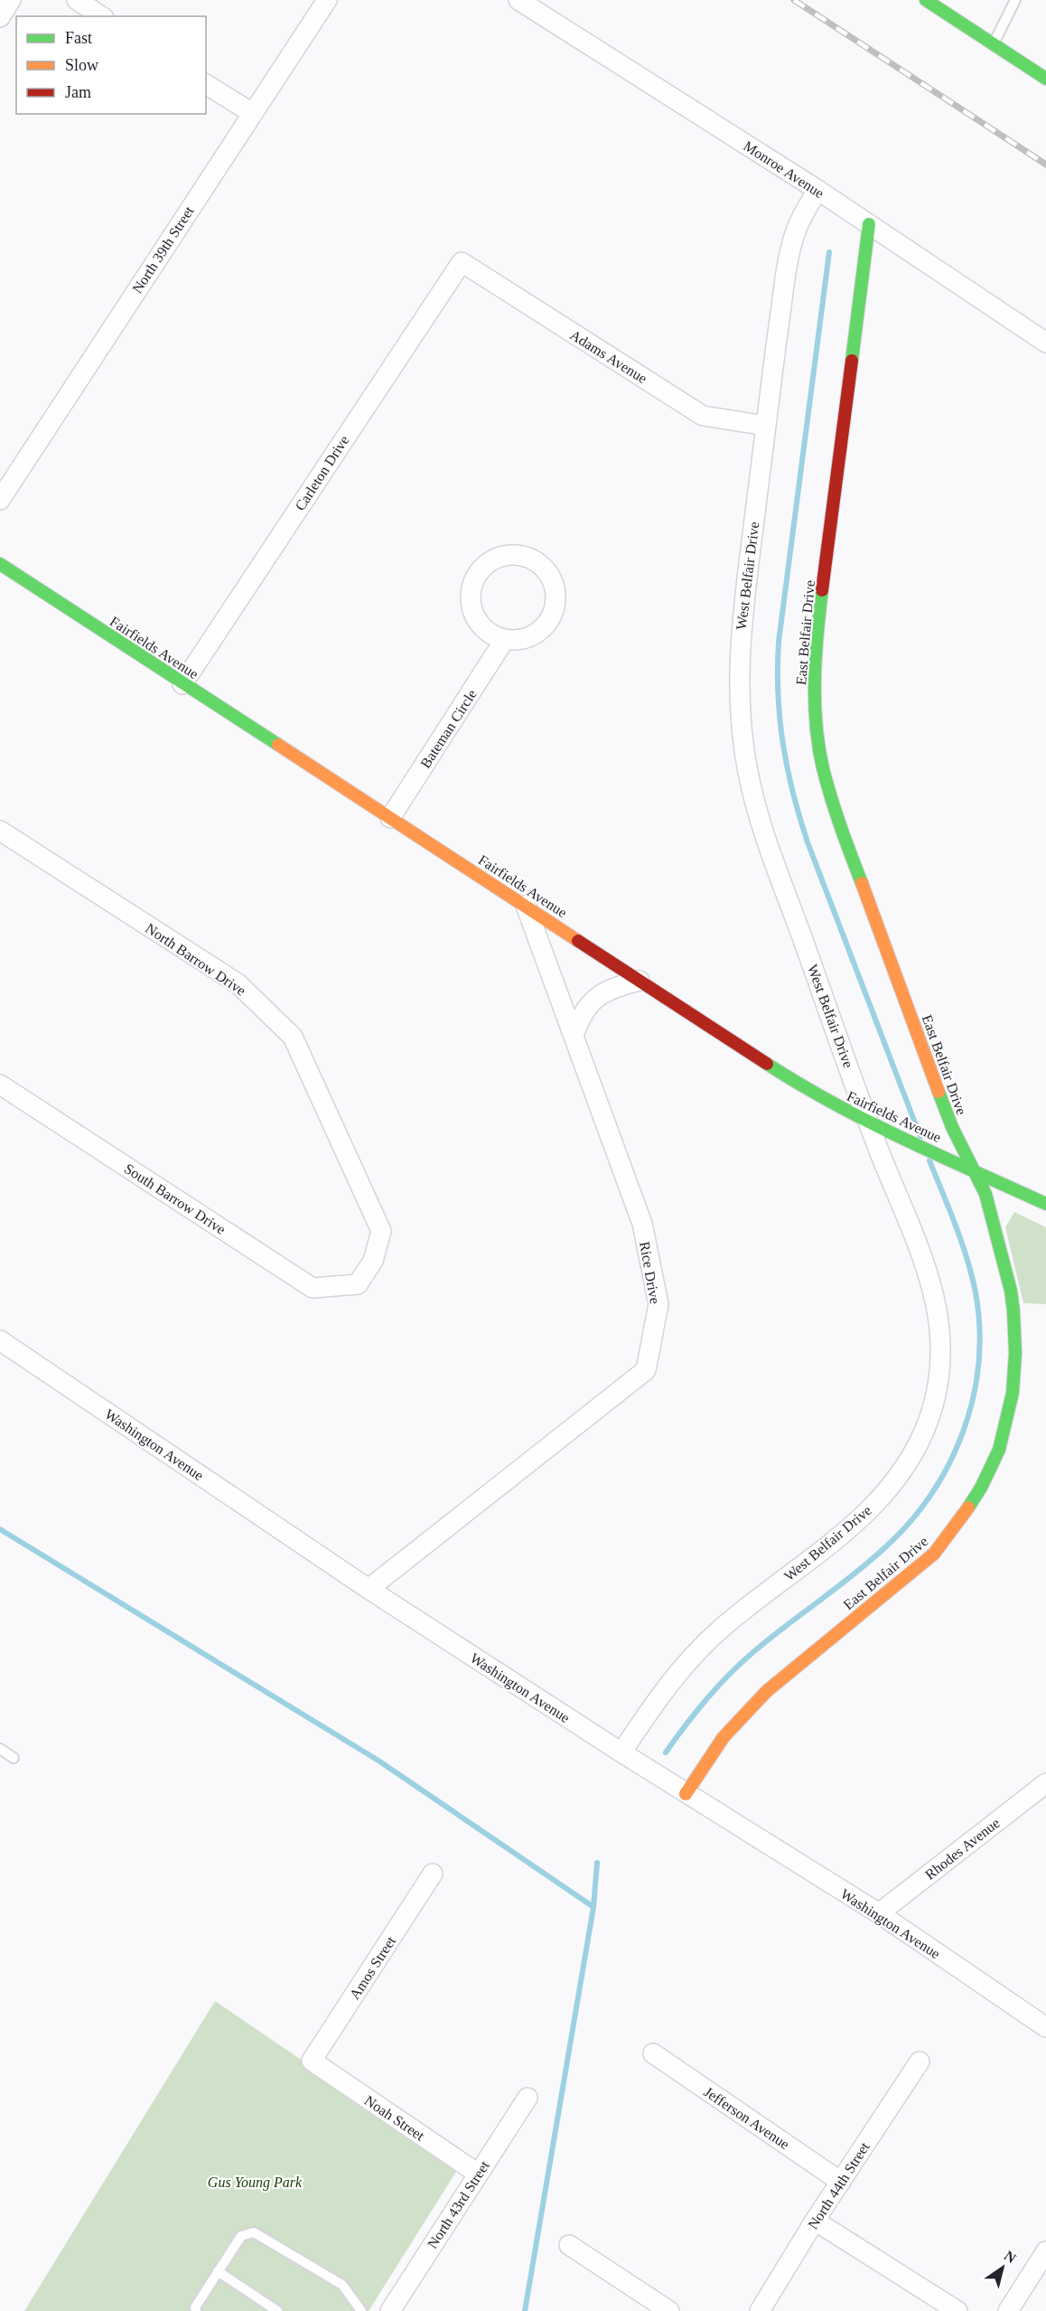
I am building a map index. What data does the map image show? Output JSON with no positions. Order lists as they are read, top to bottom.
{
  "streets": {
    "street": [
      "Monroe Avenue",
      "North 39th Street",
      "Adams Avenue",
      "Carleton Drive",
      "West Belfair Drive",
      "East Belfair Drive",
      "Fairfields Avenue",
      "Bateman Circle",
      "North Barrow Drive",
      "South Barrow Drive",
      "Rice Drive",
      "Washington Avenue",
      "Rhodes Avenue",
      "Amos Street",
      "Noah Street",
      "Jefferson Avenue",
      "North 44th Street",
      "North 43rd Street"
    ]
  },
  "crossings": [
    ["Monroe Avenue", "West Belfair Drive"],
    ["Monroe Avenue", "East Belfair Drive"],
    ["Adams Avenue", "Carleton Drive"],
    ["Adams Avenue", "West Belfair Drive"],
    ["Carleton Drive", "Fairfields Avenue"],
    ["West Belfair Drive", "Fairfields Avenue"],
    ["West Belfair Drive", "Washington Avenue"],
    ["East Belfair Drive", "Fairfields Avenue"],
    ["East Belfair Drive", "Washington Avenue"],
    ["Fairfields Avenue", "Bateman Circle"],
    ["Fairfields Avenue", "Rice Drive"],
    ["North Barrow Drive", "South Barrow Drive"],
    ["Rice Drive", "Washington Avenue"],
    ["Washington Avenue", "Rhodes Avenue"],
    ["Amos Street", "Noah Street"],
    ["Noah Street", "North 43rd Street"],
    ["Jefferson Avenue", "North 44th Street"]
  ],
  "parks": ["Gus Young Park"],
  "legend": ["Fast", "Slow", "Jam"],
  "north": "top right"
}
